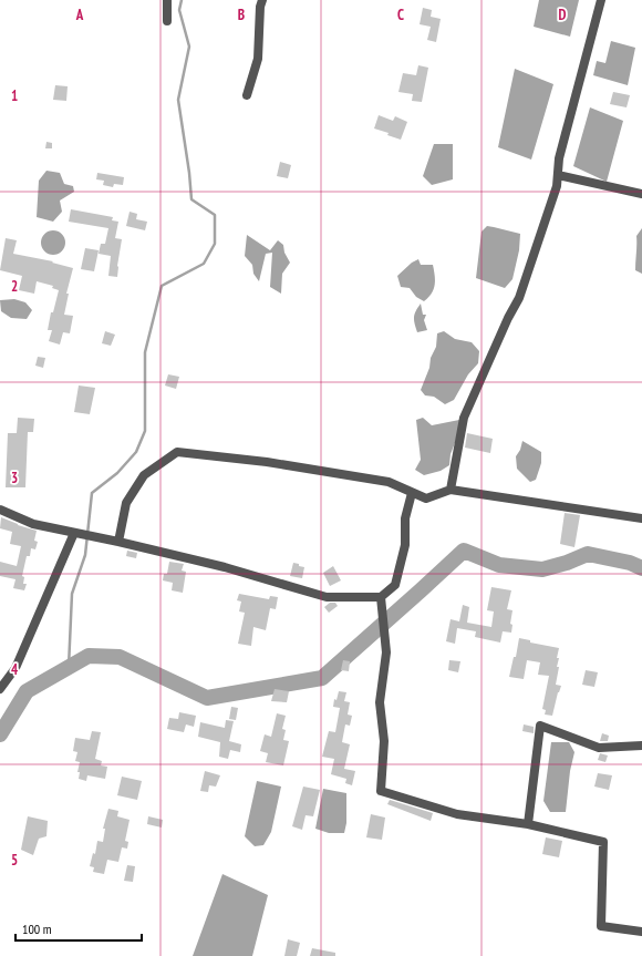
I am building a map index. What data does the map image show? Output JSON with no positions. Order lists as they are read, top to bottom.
{
  "scale_bar": "100 m",
  "grid": {
    "columns": [
      "A",
      "B",
      "C",
      "D"
    ],
    "rows": [
      "1",
      "2",
      "3",
      "4",
      "5"
    ]
  }
}
